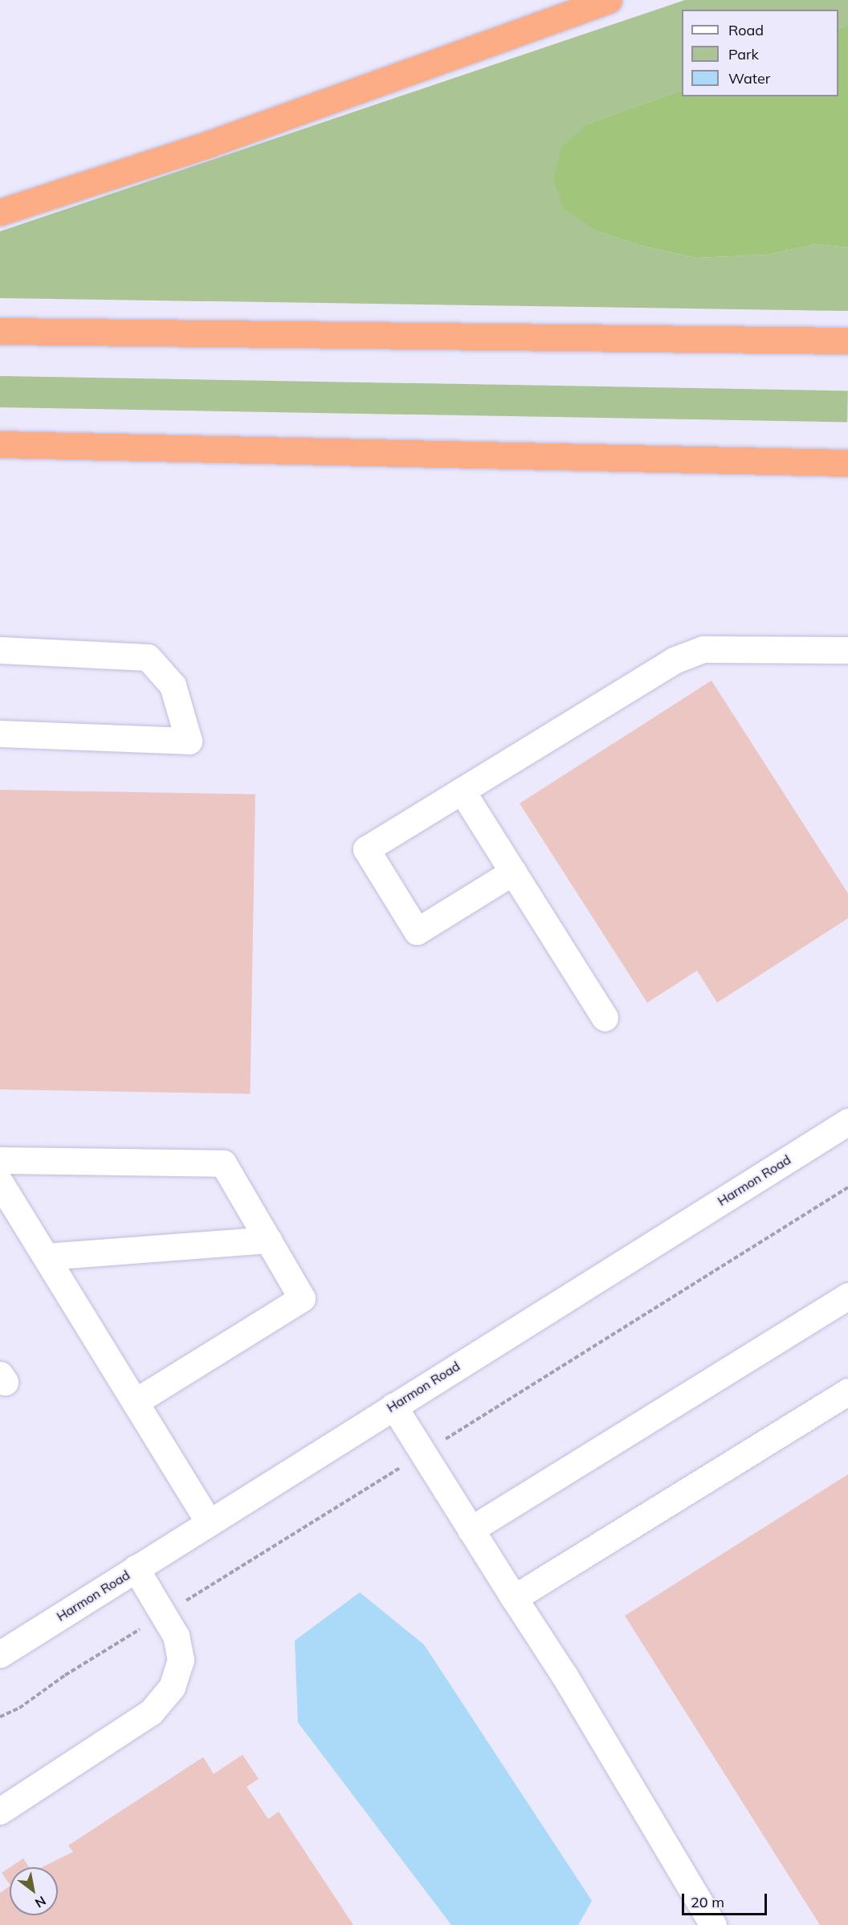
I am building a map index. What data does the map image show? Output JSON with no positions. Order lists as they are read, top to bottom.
{
  "streets": {
    "street": ["Harmon Road"]
  },
  "legend": ["Road", "Park", "Water"],
  "scale_bar": "20 m",
  "north": "bottom right"
}
